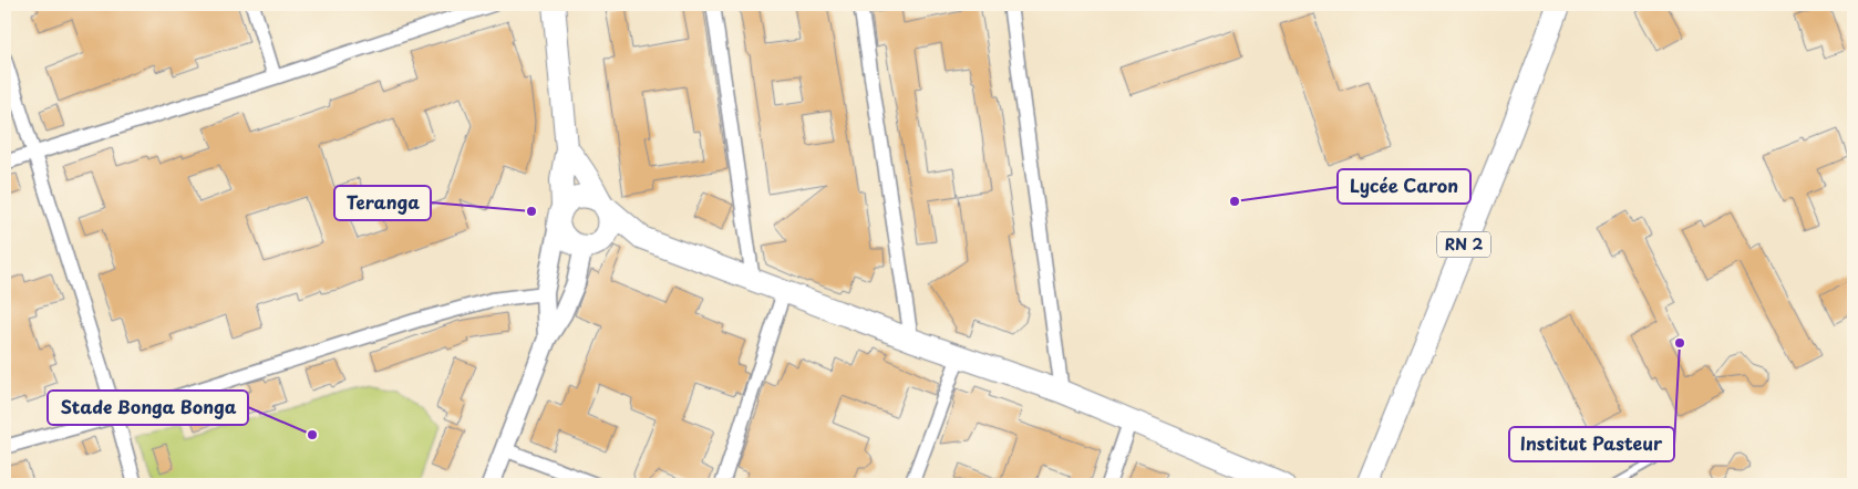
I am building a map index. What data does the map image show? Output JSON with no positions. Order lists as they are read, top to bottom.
{
  "streets": {
    "main road": ["RN 2"]
  },
  "places": [
    "Lycée Caron",
    "Teranga",
    "Institut Pasteur",
    "Stade Bonga Bonga"
  ]
}
